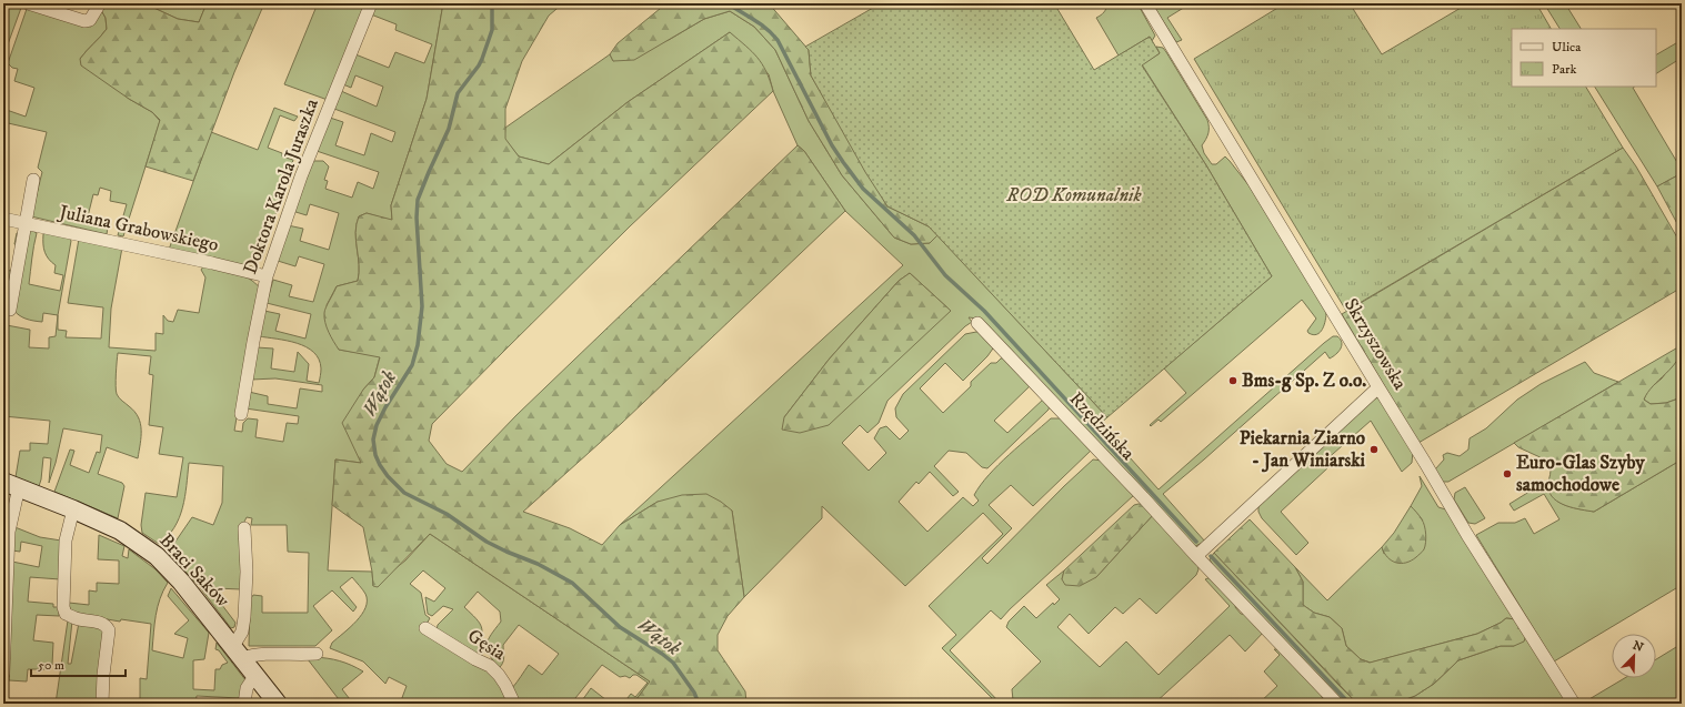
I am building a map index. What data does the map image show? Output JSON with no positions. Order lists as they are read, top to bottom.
{
  "streets": {
    "street": [
      "Doktora Karola Juraszka",
      "Juliana Grabowskiego",
      "Skrzyszowska",
      "Rzędzińska",
      "Braci Saków",
      "Gęsia"
    ]
  },
  "crossings": [
    ["Doktora Karola Juraszka", "Juliana Grabowskiego"]
  ],
  "water": ["Wątok"],
  "parks": ["ROD Komunalnik"],
  "places": ["Bms-g Sp. Z o.o.", "Piekarnia Ziarno - Jan Winiarski", "Euro-Glas Szyby samochodowe"],
  "legend": ["Ulica", "Park"],
  "scale_bar": "50 m",
  "north": "top right"
}
